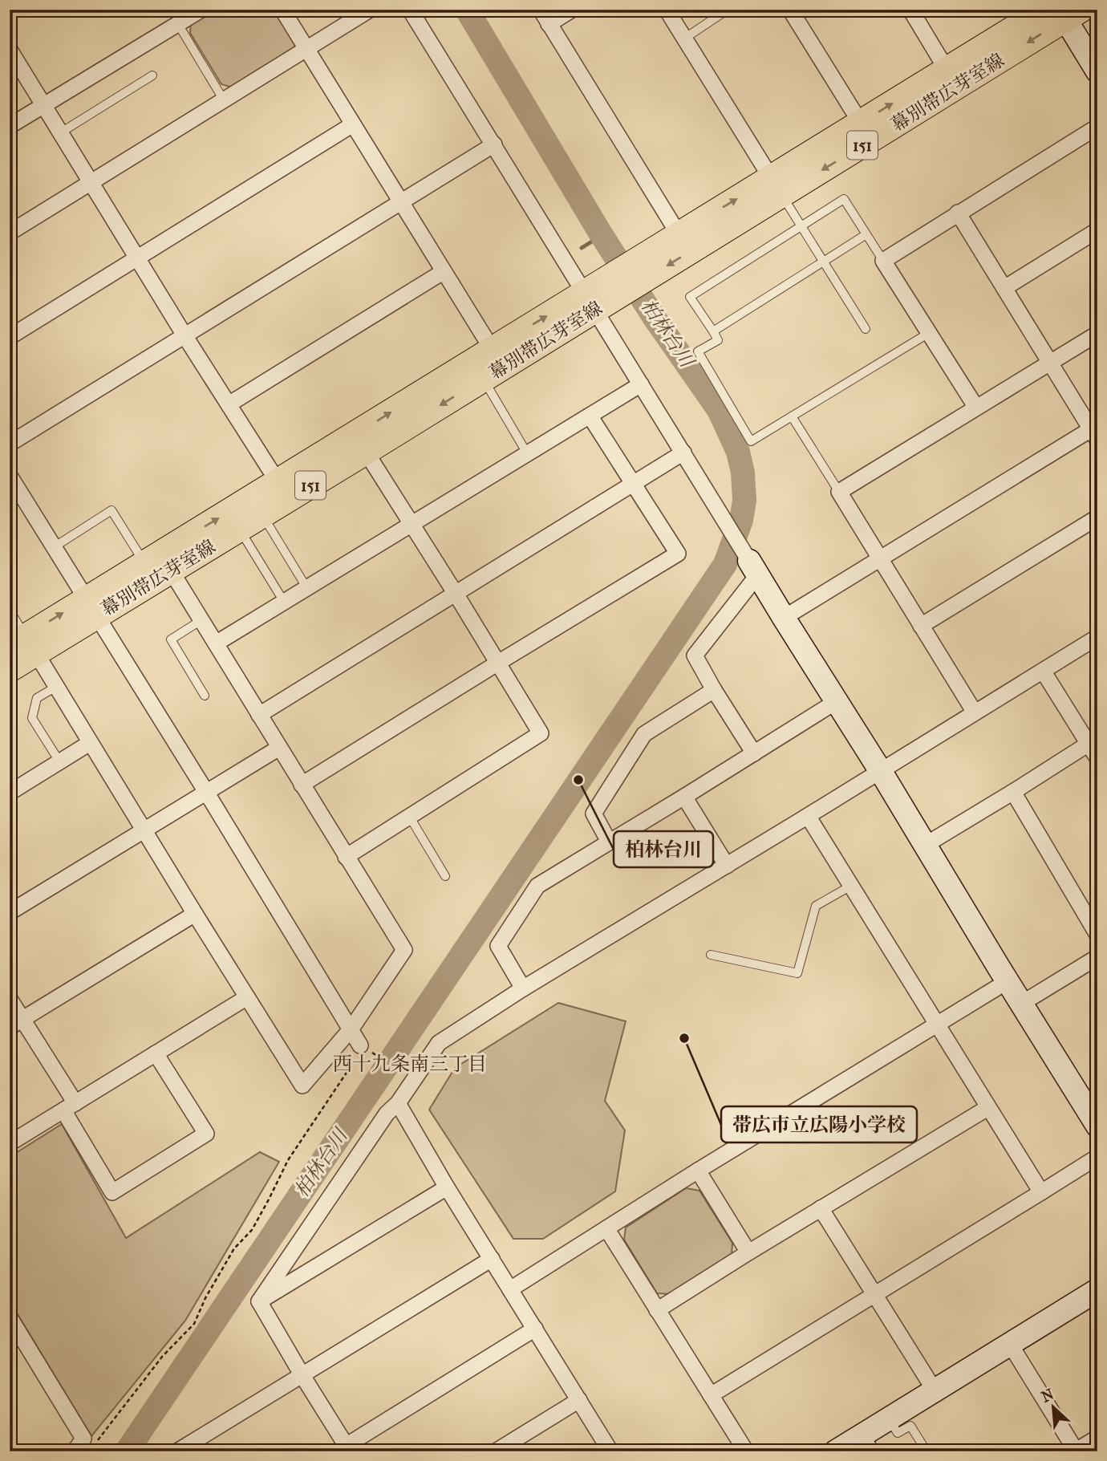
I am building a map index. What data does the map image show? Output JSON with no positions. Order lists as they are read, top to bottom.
{
  "streets": {
    "main road": ["幕別帯広芽室線", "151"]
  },
  "districts": ["西十九条南三丁目"],
  "water": ["柏林台川"],
  "places": ["柏林台川", "帯広市立広陽小学校"],
  "north": "top left"
}
